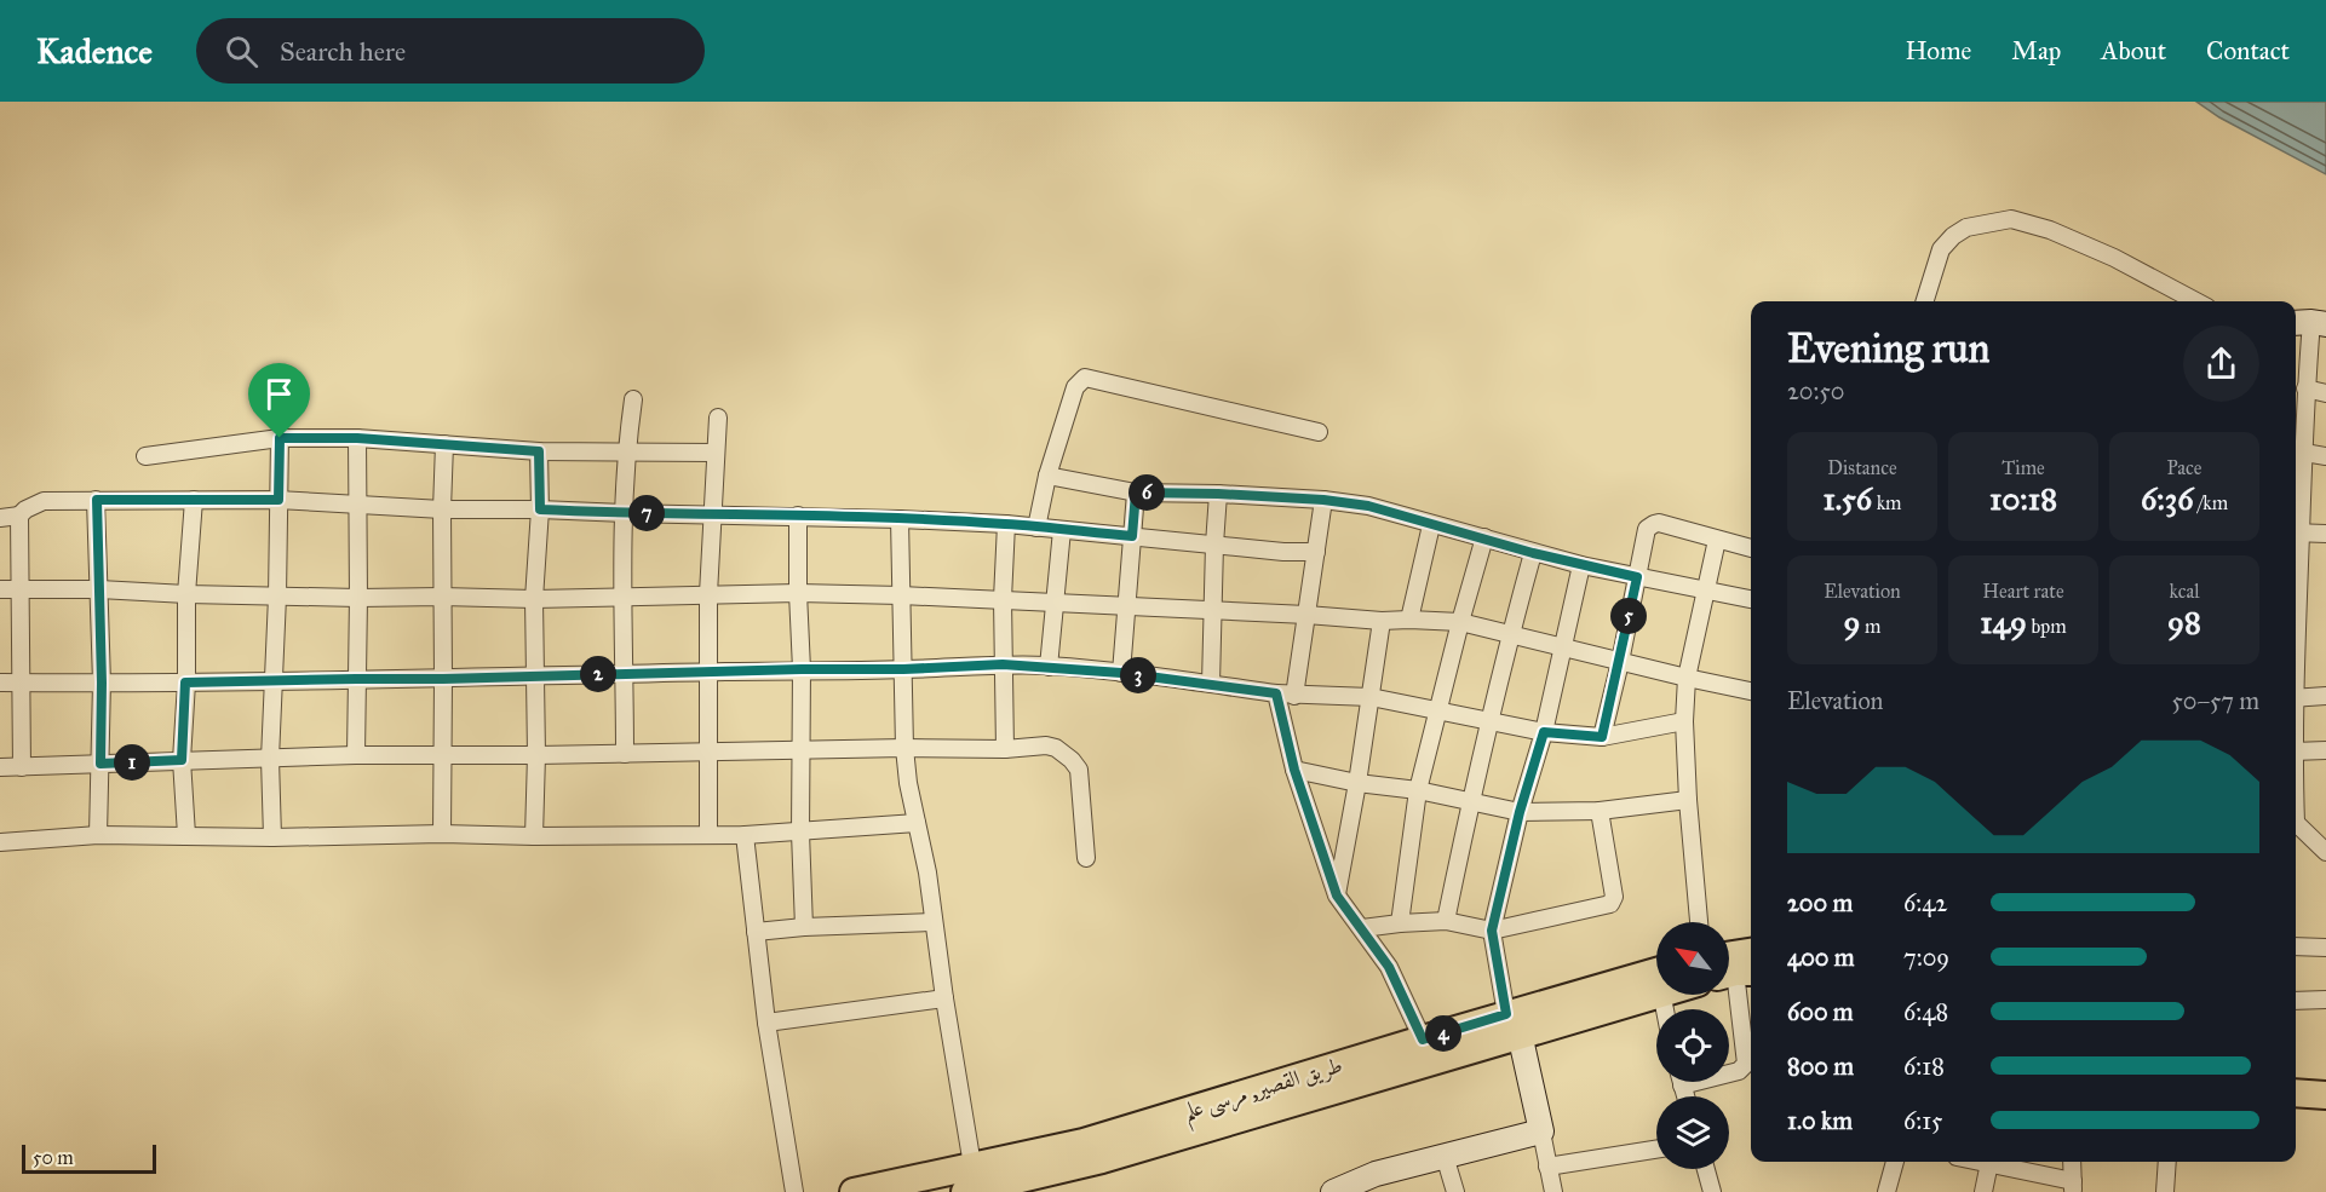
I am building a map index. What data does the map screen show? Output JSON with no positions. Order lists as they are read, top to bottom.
{
  "streets": {
    "main road": ["طريق القصير, مرسى علم"]
  },
  "scale_bar": "50 m",
  "north": "top left",
  "page": {
    "header": "Kadence",
    "search": "Search here",
    "nav": [
      "Home",
      "Map",
      "About",
      "Contact"
    ],
    "heading": ["Evening run", "20:50"],
    "stats": [
      ["Distance", "1.56 km"],
      ["Time", "10:18"],
      ["Pace", "6:36 /km"],
      ["Elevation", "9 m"],
      ["Heart rate", "149 bpm"],
      ["kcal", "98"]
    ],
    "pins": [
      "6",
      "7",
      "5",
      "2",
      "3",
      "1",
      "4"
    ],
    "chart": ["Elevation", "50–57 m"],
    "list": [
      {
        "name": "200 m",
        "note": "6:42"
      },
      {
        "name": "400 m",
        "note": "7:09"
      },
      {
        "name": "600 m",
        "note": "6:48"
      },
      {
        "name": "800 m",
        "note": "6:18"
      },
      {
        "name": "1.0 km",
        "note": "6:15"
      }
    ],
    "scale": "50 m"
  }
}
